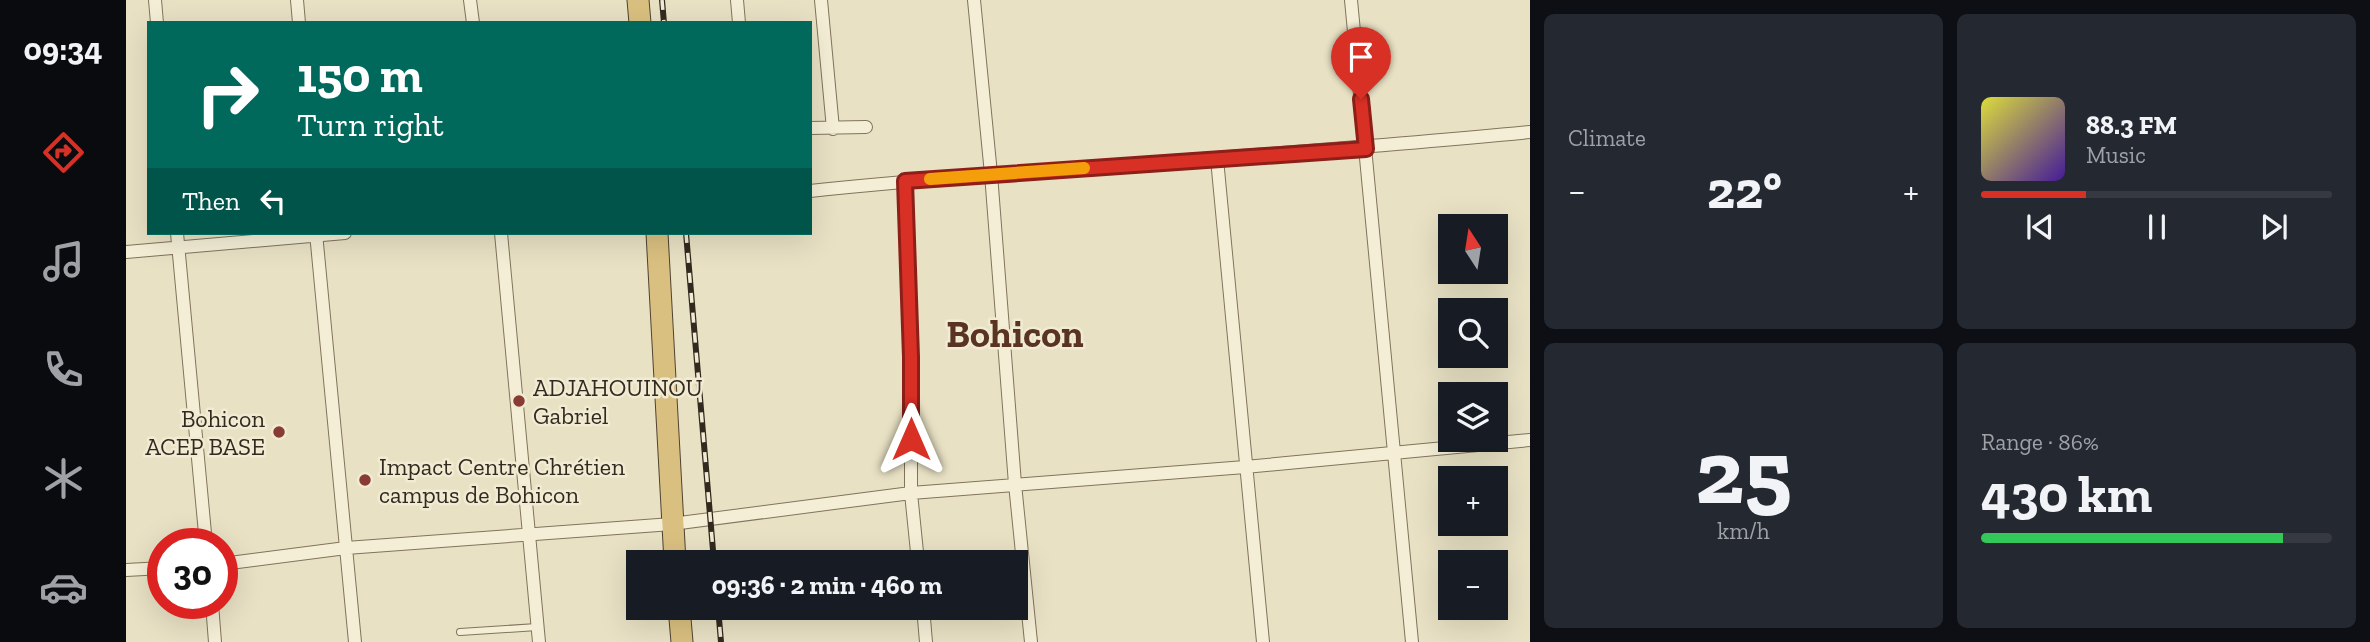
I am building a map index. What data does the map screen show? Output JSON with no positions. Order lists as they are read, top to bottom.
{
  "districts": ["Bohicon"],
  "places": ["ADJAHOUINOU Gabriel", "Bohicon ACEP BASE", "Impact Centre Chrétien campus de Bohicon"],
  "north": "top",
  "page": {
    "tabs": "09:34",
    "tile": [
      "Climate",
      ["25", "km/h"],
      ["Range · 86%", "430 km"]
    ],
    "turn": ["150 m", "Turn right"],
    "song": ["88.3 FM", "Music"],
    "heat": ["−", "22°", "+"],
    "then": "Then",
    "map_buttons": ["+", "−"],
    "limit": "30",
    "trip": "09:36 · 2 min · 460 m"
  }
}
